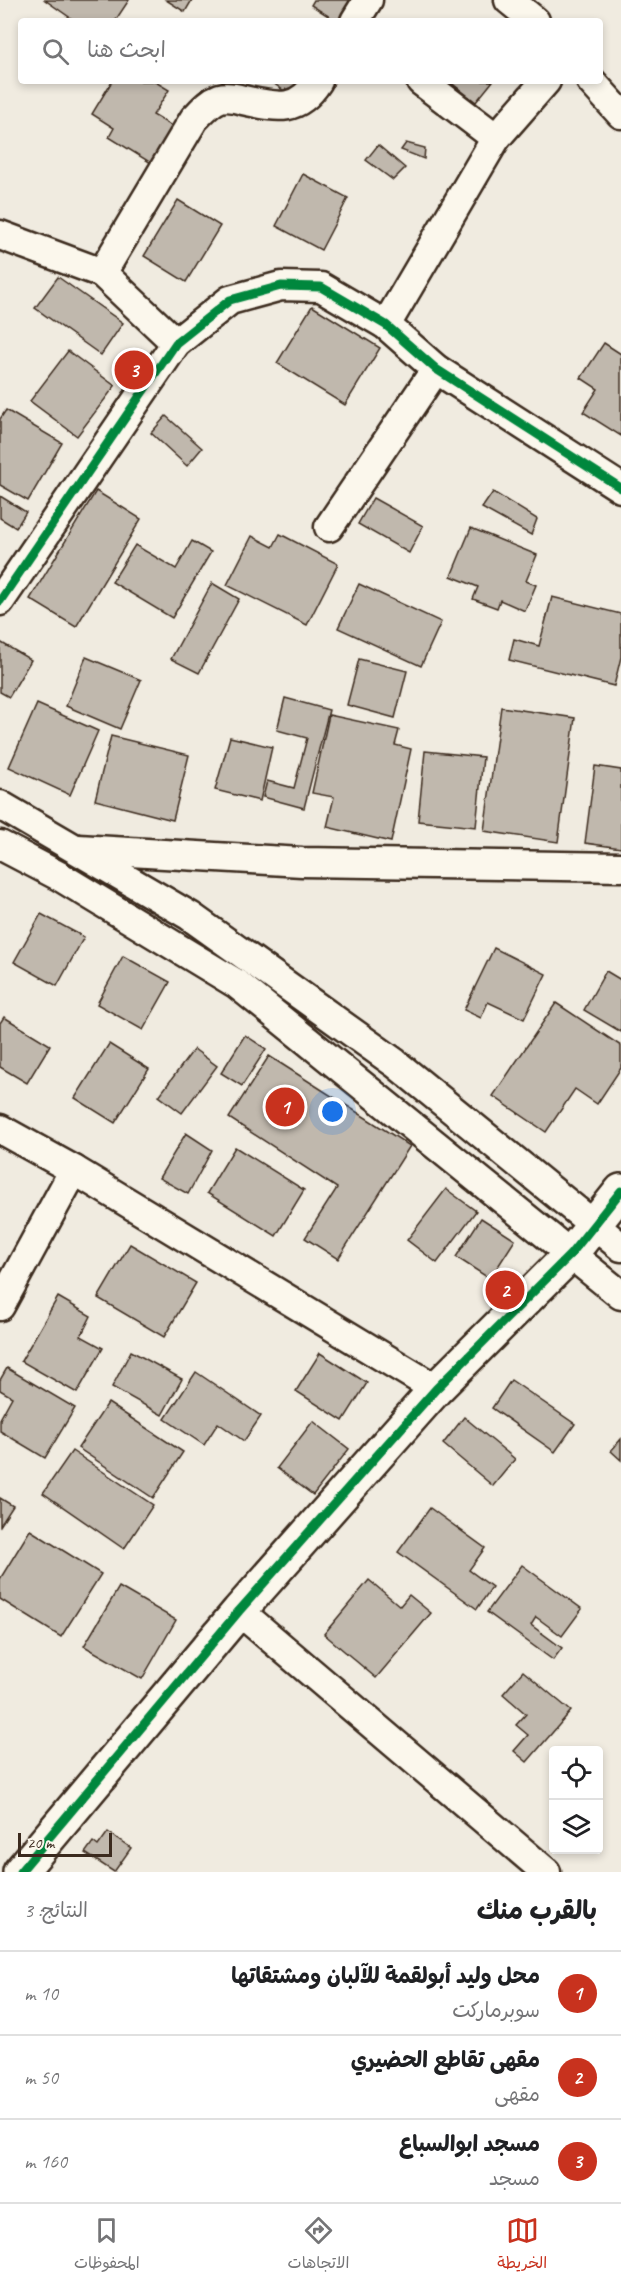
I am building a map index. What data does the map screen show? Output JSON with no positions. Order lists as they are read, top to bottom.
{
  "scale_bar": "20 m",
  "page": {
    "search": "ابحث هنا",
    "pins": ["3", "1", "2"],
    "scale": "20 m",
    "heading": ["بالقرب منك", "النتائج: 3"],
    "list": [
      {
        "mark": "1",
        "name": "محل وليد أبولقمة للآلبان ومشتقاتها",
        "note": "سوبرماركت",
        "value": "10 m"
      },
      {
        "mark": "2",
        "name": "مقهى تقاطع الحضيري",
        "note": "مقهى",
        "value": "50 m"
      },
      {
        "mark": "3",
        "name": "مسجد ابوالسباع",
        "note": "مسجد",
        "value": "160 m"
      }
    ],
    "nav": ["الخريطة", "الاتجاهات", "المحفوظات"]
  }
}
